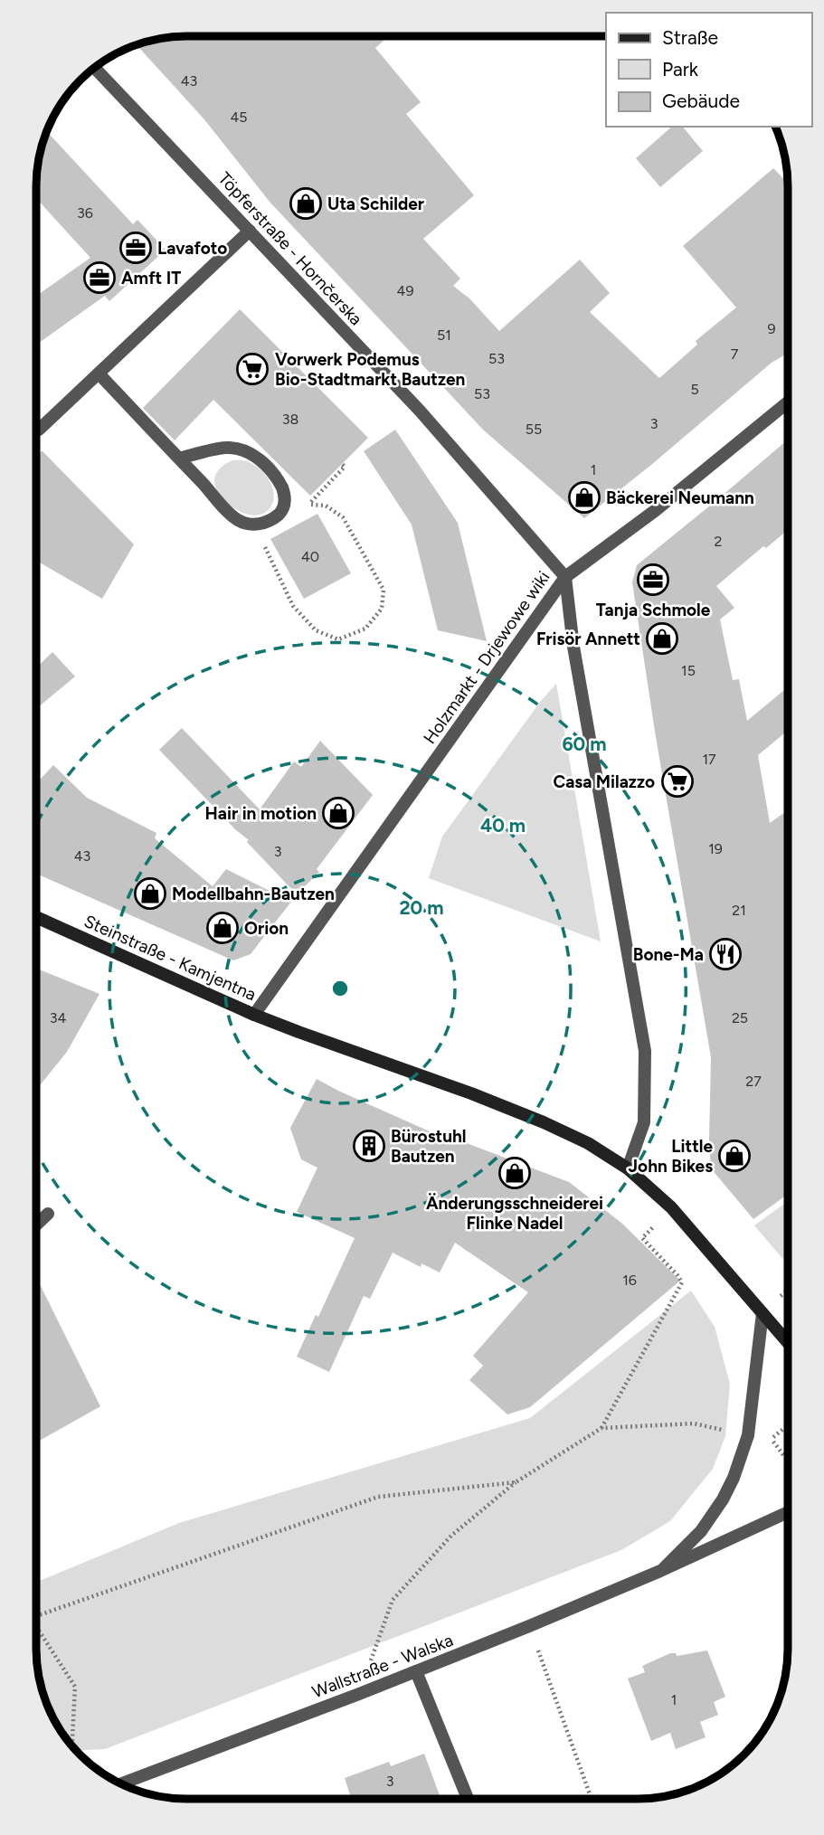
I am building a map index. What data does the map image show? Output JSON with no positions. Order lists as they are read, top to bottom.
{
  "streets": {
    "main road": ["Steinstraße - Kamjentna"],
    "street": ["Töpferstraße - Hornčerska", "Holzmarkt - Drjewowe wiki", "Wallstraße - Walska"]
  },
  "crossings": [
    ["Töpferstraße - Hornčerska", "Holzmarkt - Drjewowe wiki"],
    ["Holzmarkt - Drjewowe wiki", "Steinstraße - Kamjentna"]
  ],
  "places": {
    "shop": [
      "Uta Schilder",
      "Bäckerei Neumann",
      "Frisör Annett",
      "Hair in motion",
      "Modellbahn-Bautzen",
      "Orion",
      "Little John Bikes",
      "Änderungsschneiderei Flinke Nadel"
    ],
    "office": ["Lavafoto", "Amft IT", "Tanja Schmole"],
    "supermarket": ["Vorwerk Podemus Bio-Stadtmarkt Bautzen", "Casa Milazzo"],
    "restaurant": ["Bone-Ma"],
    "building": ["Bürostuhl Bautzen"]
  },
  "house_numbers": [
    "43",
    "45",
    "36",
    "49",
    "9",
    "51",
    "7",
    "53",
    "5",
    "53",
    "38",
    "3",
    "55",
    "1",
    "2",
    "40",
    "15",
    "17",
    "19",
    "3",
    "43",
    "21",
    "34",
    "25",
    "27",
    "16",
    "1",
    "3"
  ],
  "legend": ["Straße", "Park", "Gebäude"],
  "rings": ["60 m", "40 m", "20 m"]
}
